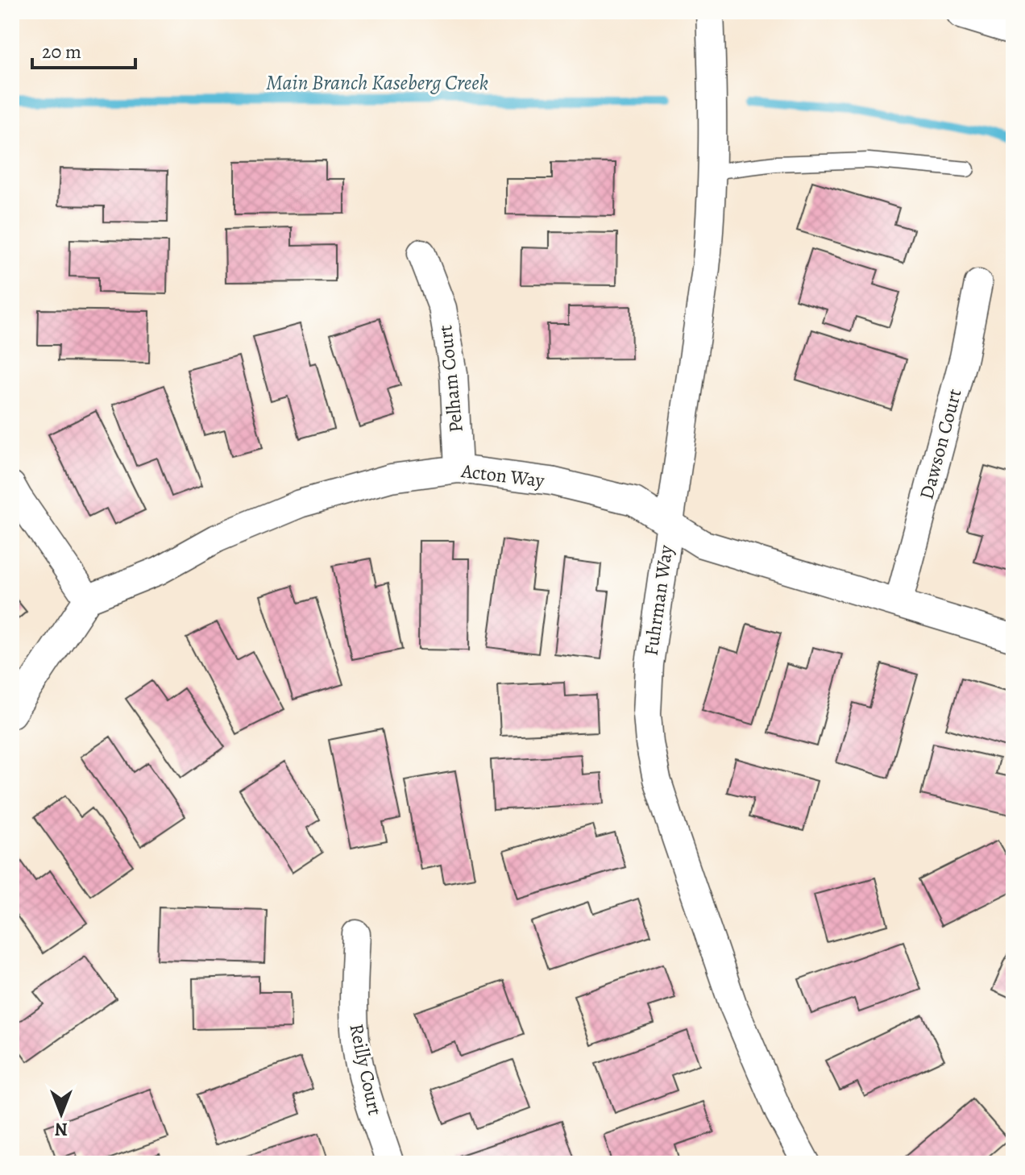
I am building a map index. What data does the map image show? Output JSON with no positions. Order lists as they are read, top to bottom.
{
  "streets": {
    "street": [
      "Pelham Court",
      "Dawson Court",
      "Acton Way",
      "Fuhrman Way",
      "Reilly Court"
    ]
  },
  "crossings": [
    ["Pelham Court", "Acton Way"],
    ["Dawson Court", "Acton Way"],
    ["Acton Way", "Fuhrman Way"]
  ],
  "water": ["Main Branch Kaseberg Creek"],
  "scale_bar": "20 m",
  "north": "bottom"
}
